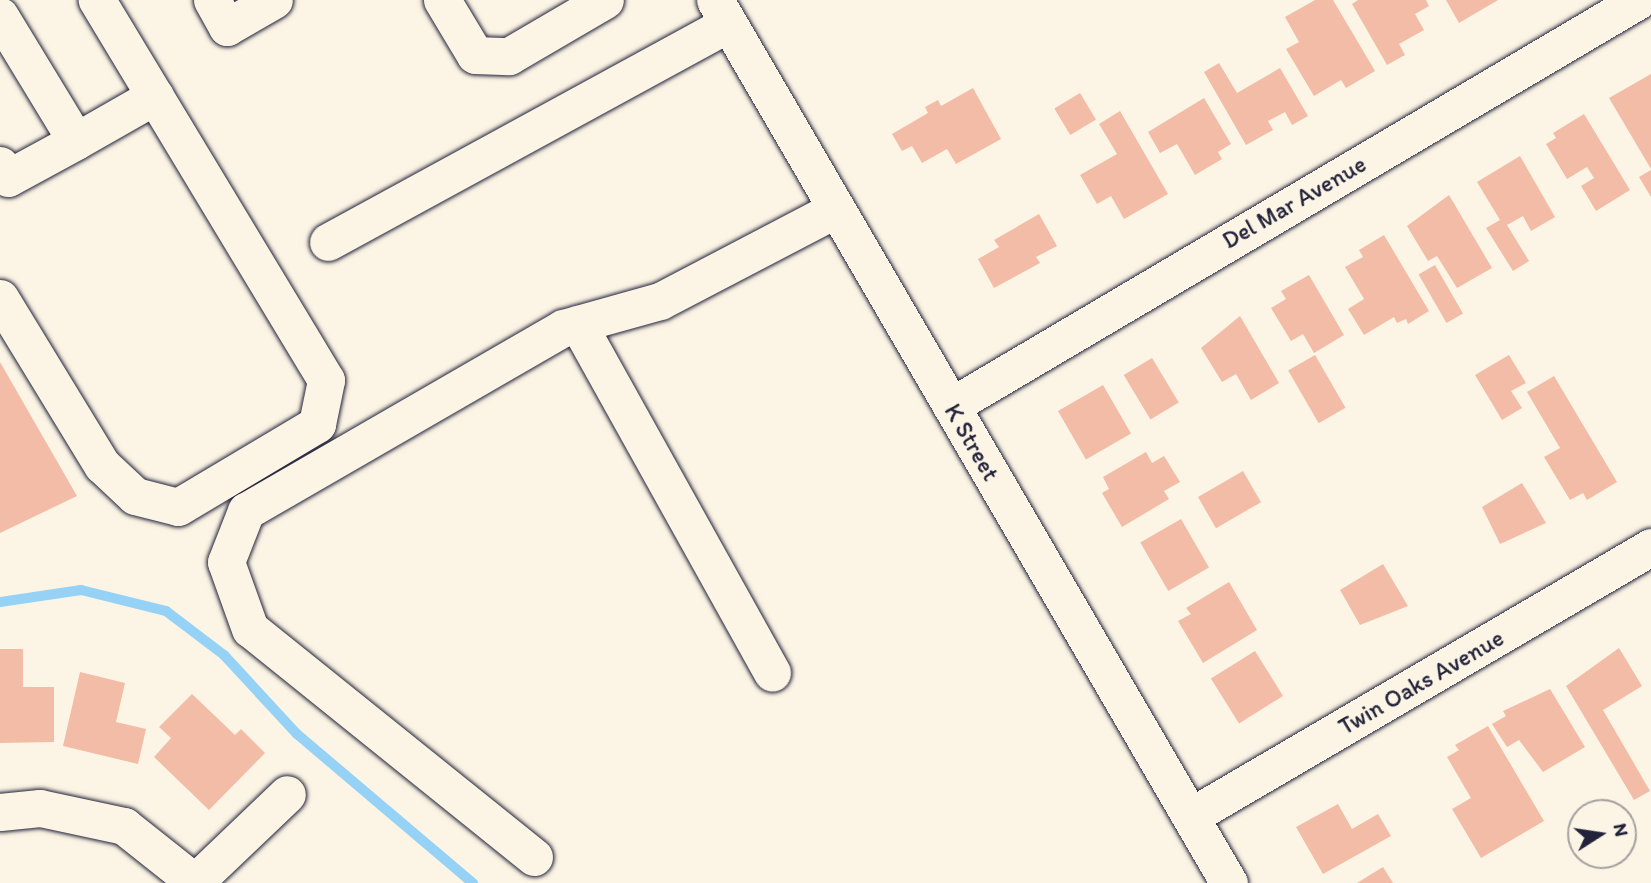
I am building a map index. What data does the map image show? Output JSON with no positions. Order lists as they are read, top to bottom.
{
  "streets": {
    "street": ["Del Mar Avenue", "K Street", "Twin Oaks Avenue"]
  },
  "crossings": [
    ["Del Mar Avenue", "K Street"],
    ["K Street", "Twin Oaks Avenue"]
  ],
  "north": "right"
}
